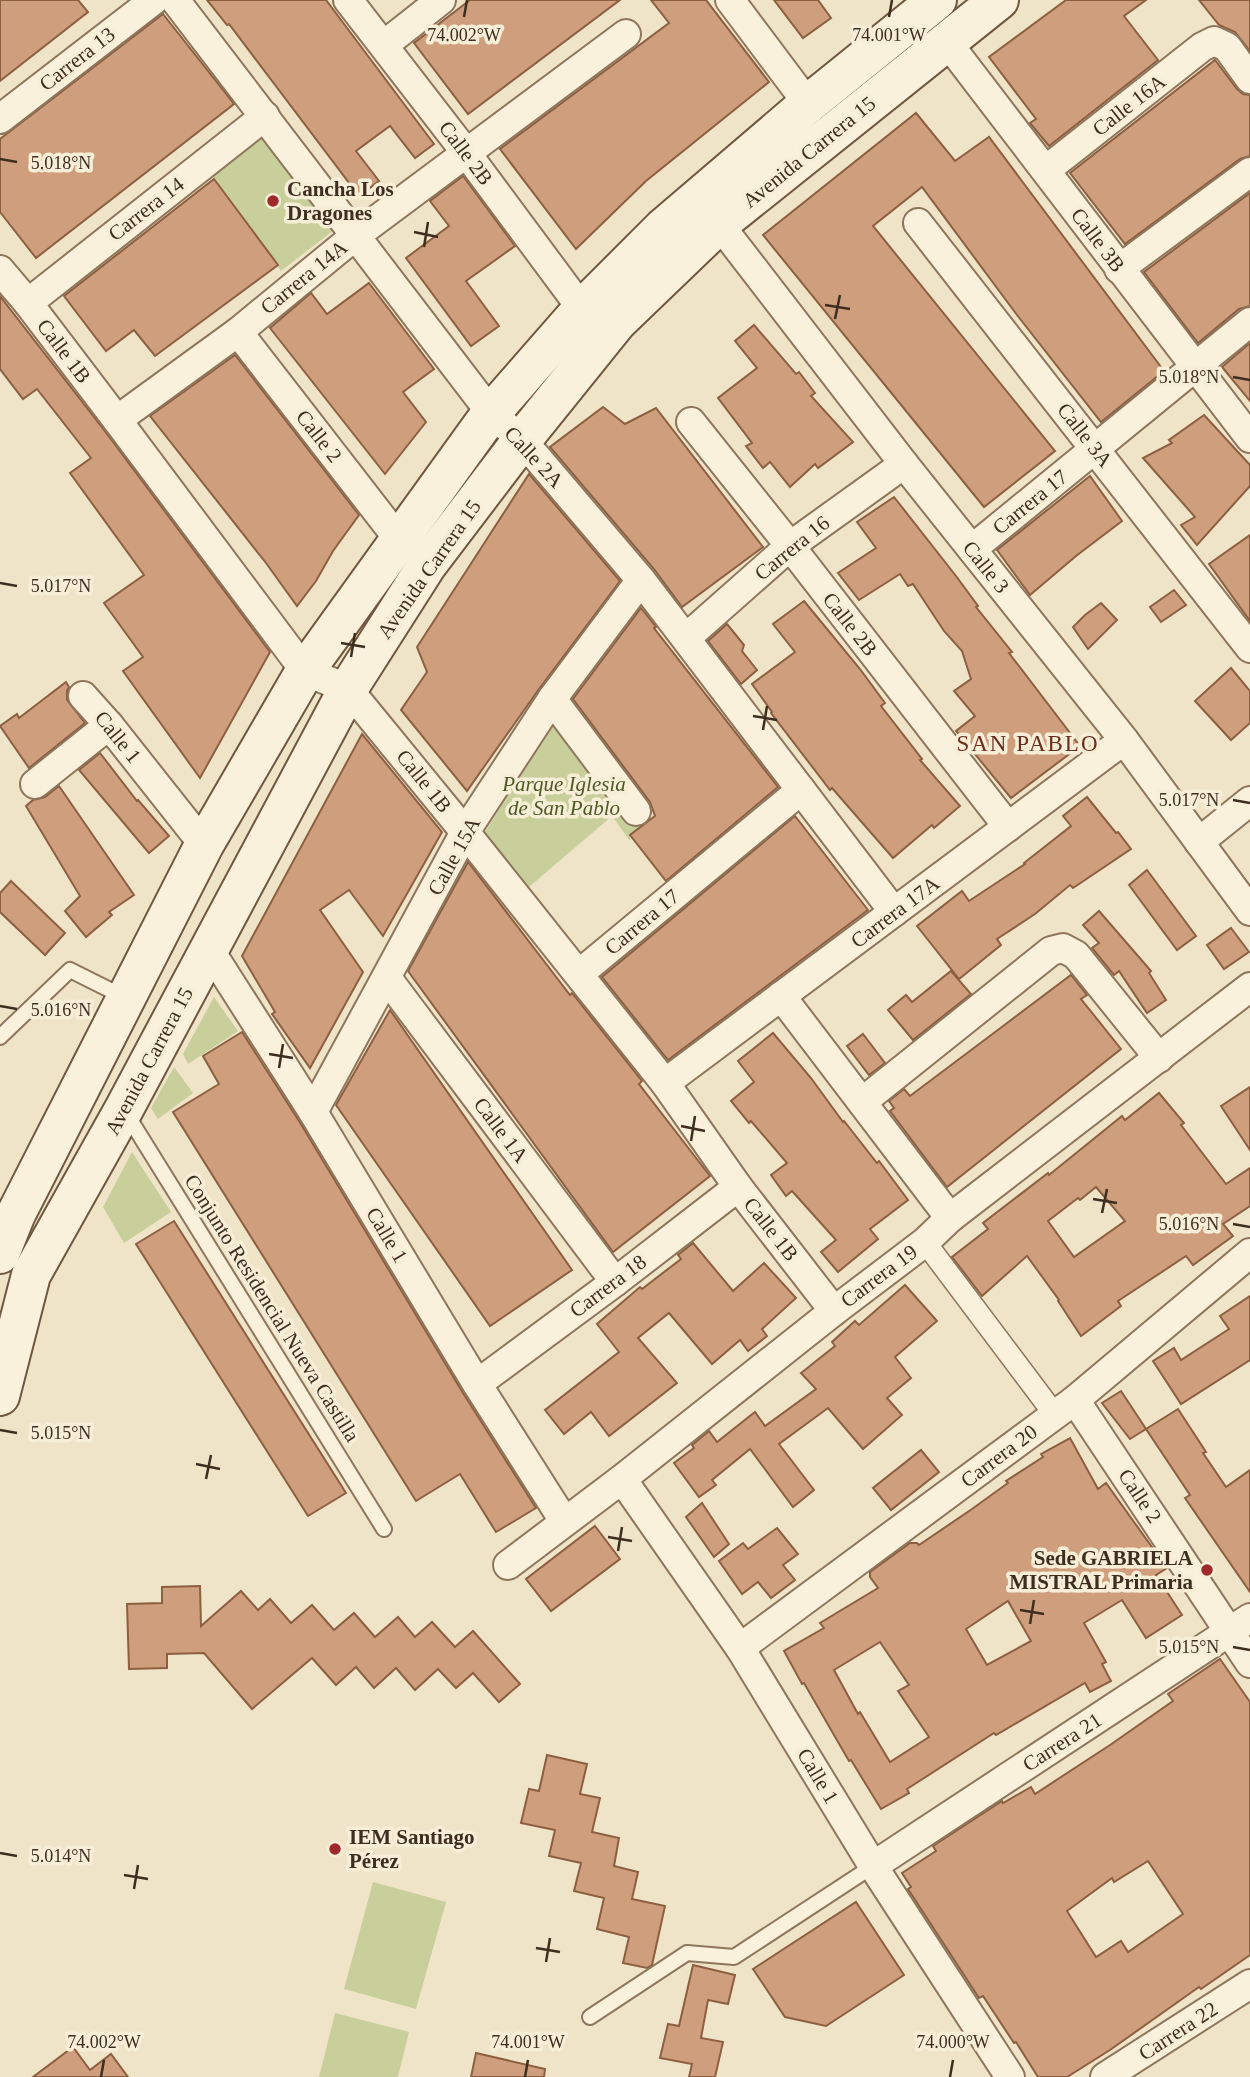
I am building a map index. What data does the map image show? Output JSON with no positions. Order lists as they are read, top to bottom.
{
  "streets": {
    "main road": ["Avenida Carrera 15"],
    "street": [
      "Carrera 13",
      "Calle 16A",
      "Calle 2B",
      "Carrera 14",
      "Calle 3B",
      "Carrera 14A",
      "Calle 1B",
      "Calle 3A",
      "Calle 2",
      "Calle 2A",
      "Carrera 17",
      "Carrera 16",
      "Calle 3",
      "Calle 1",
      "Calle 15A",
      "Carrera 17A",
      "Calle 1A",
      "Carrera 19",
      "Carrera 18",
      "Carrera 20",
      "Carrera 21",
      "Carrera 22"
    ],
    "lane": ["Conjunto Residencial Nueva Castilla"]
  },
  "crossings": [
    ["Calle 16A", "Calle 3B"],
    ["Avenida Carrera 15", "Calle 2B"],
    ["Avenida Carrera 15", "Calle 3B"],
    ["Avenida Carrera 15", "Calle 1B"],
    ["Avenida Carrera 15", "Calle 2"],
    ["Avenida Carrera 15", "Calle 2A"],
    ["Avenida Carrera 15", "Calle 3"],
    ["Avenida Carrera 15", "Calle 1"],
    ["Avenida Carrera 15", "Conjunto Residencial Nueva Castilla"],
    ["Calle 2B", "Carrera 14A"],
    ["Calle 2B", "Carrera 16"],
    ["Calle 2B", "Carrera 17A"],
    ["Carrera 14", "Calle 1B"],
    ["Carrera 14", "Calle 2A"],
    ["Calle 3B", "Carrera 17"],
    ["Carrera 14A", "Calle 1B"],
    ["Carrera 14A", "Calle 2"],
    ["Carrera 14A", "Calle 2A"],
    ["Calle 1B", "Carrera 17"],
    ["Calle 1B", "Calle 15A"],
    ["Calle 1B", "Carrera 17A"],
    ["Calle 1B", "Carrera 19"],
    ["Calle 1B", "Carrera 18"],
    ["Calle 3A", "Carrera 17"],
    ["Calle 2", "Carrera 19"],
    ["Calle 2", "Carrera 20"],
    ["Calle 2", "Carrera 21"],
    ["Calle 2A", "Carrera 17"],
    ["Calle 2A", "Carrera 16"],
    ["Calle 2A", "Calle 15A"],
    ["Calle 2A", "Carrera 17A"],
    ["Carrera 17", "Calle 3"],
    ["Carrera 16", "Calle 3"],
    ["Calle 3", "Carrera 17A"],
    ["Calle 1", "Calle 15A"],
    ["Calle 1", "Carrera 19"],
    ["Calle 1", "Carrera 18"],
    ["Calle 1", "Carrera 20"],
    ["Calle 1", "Carrera 21"],
    ["Calle 15A", "Calle 1A"],
    ["Calle 1A", "Carrera 18"]
  ],
  "districts": ["SAN PABLO"],
  "parks": ["Parque Iglesia de San Pablo"],
  "places": ["Cancha Los Dragones", "Sede GABRIELA MISTRAL Primaria", "IEM Santiago Pérez"],
  "coordinates": [
    "74.002°W",
    "74.001°W",
    "5.018°N",
    "5.017°N",
    "5.016°N",
    "5.015°N",
    "5.014°N",
    "74.000°W"
  ]
}
